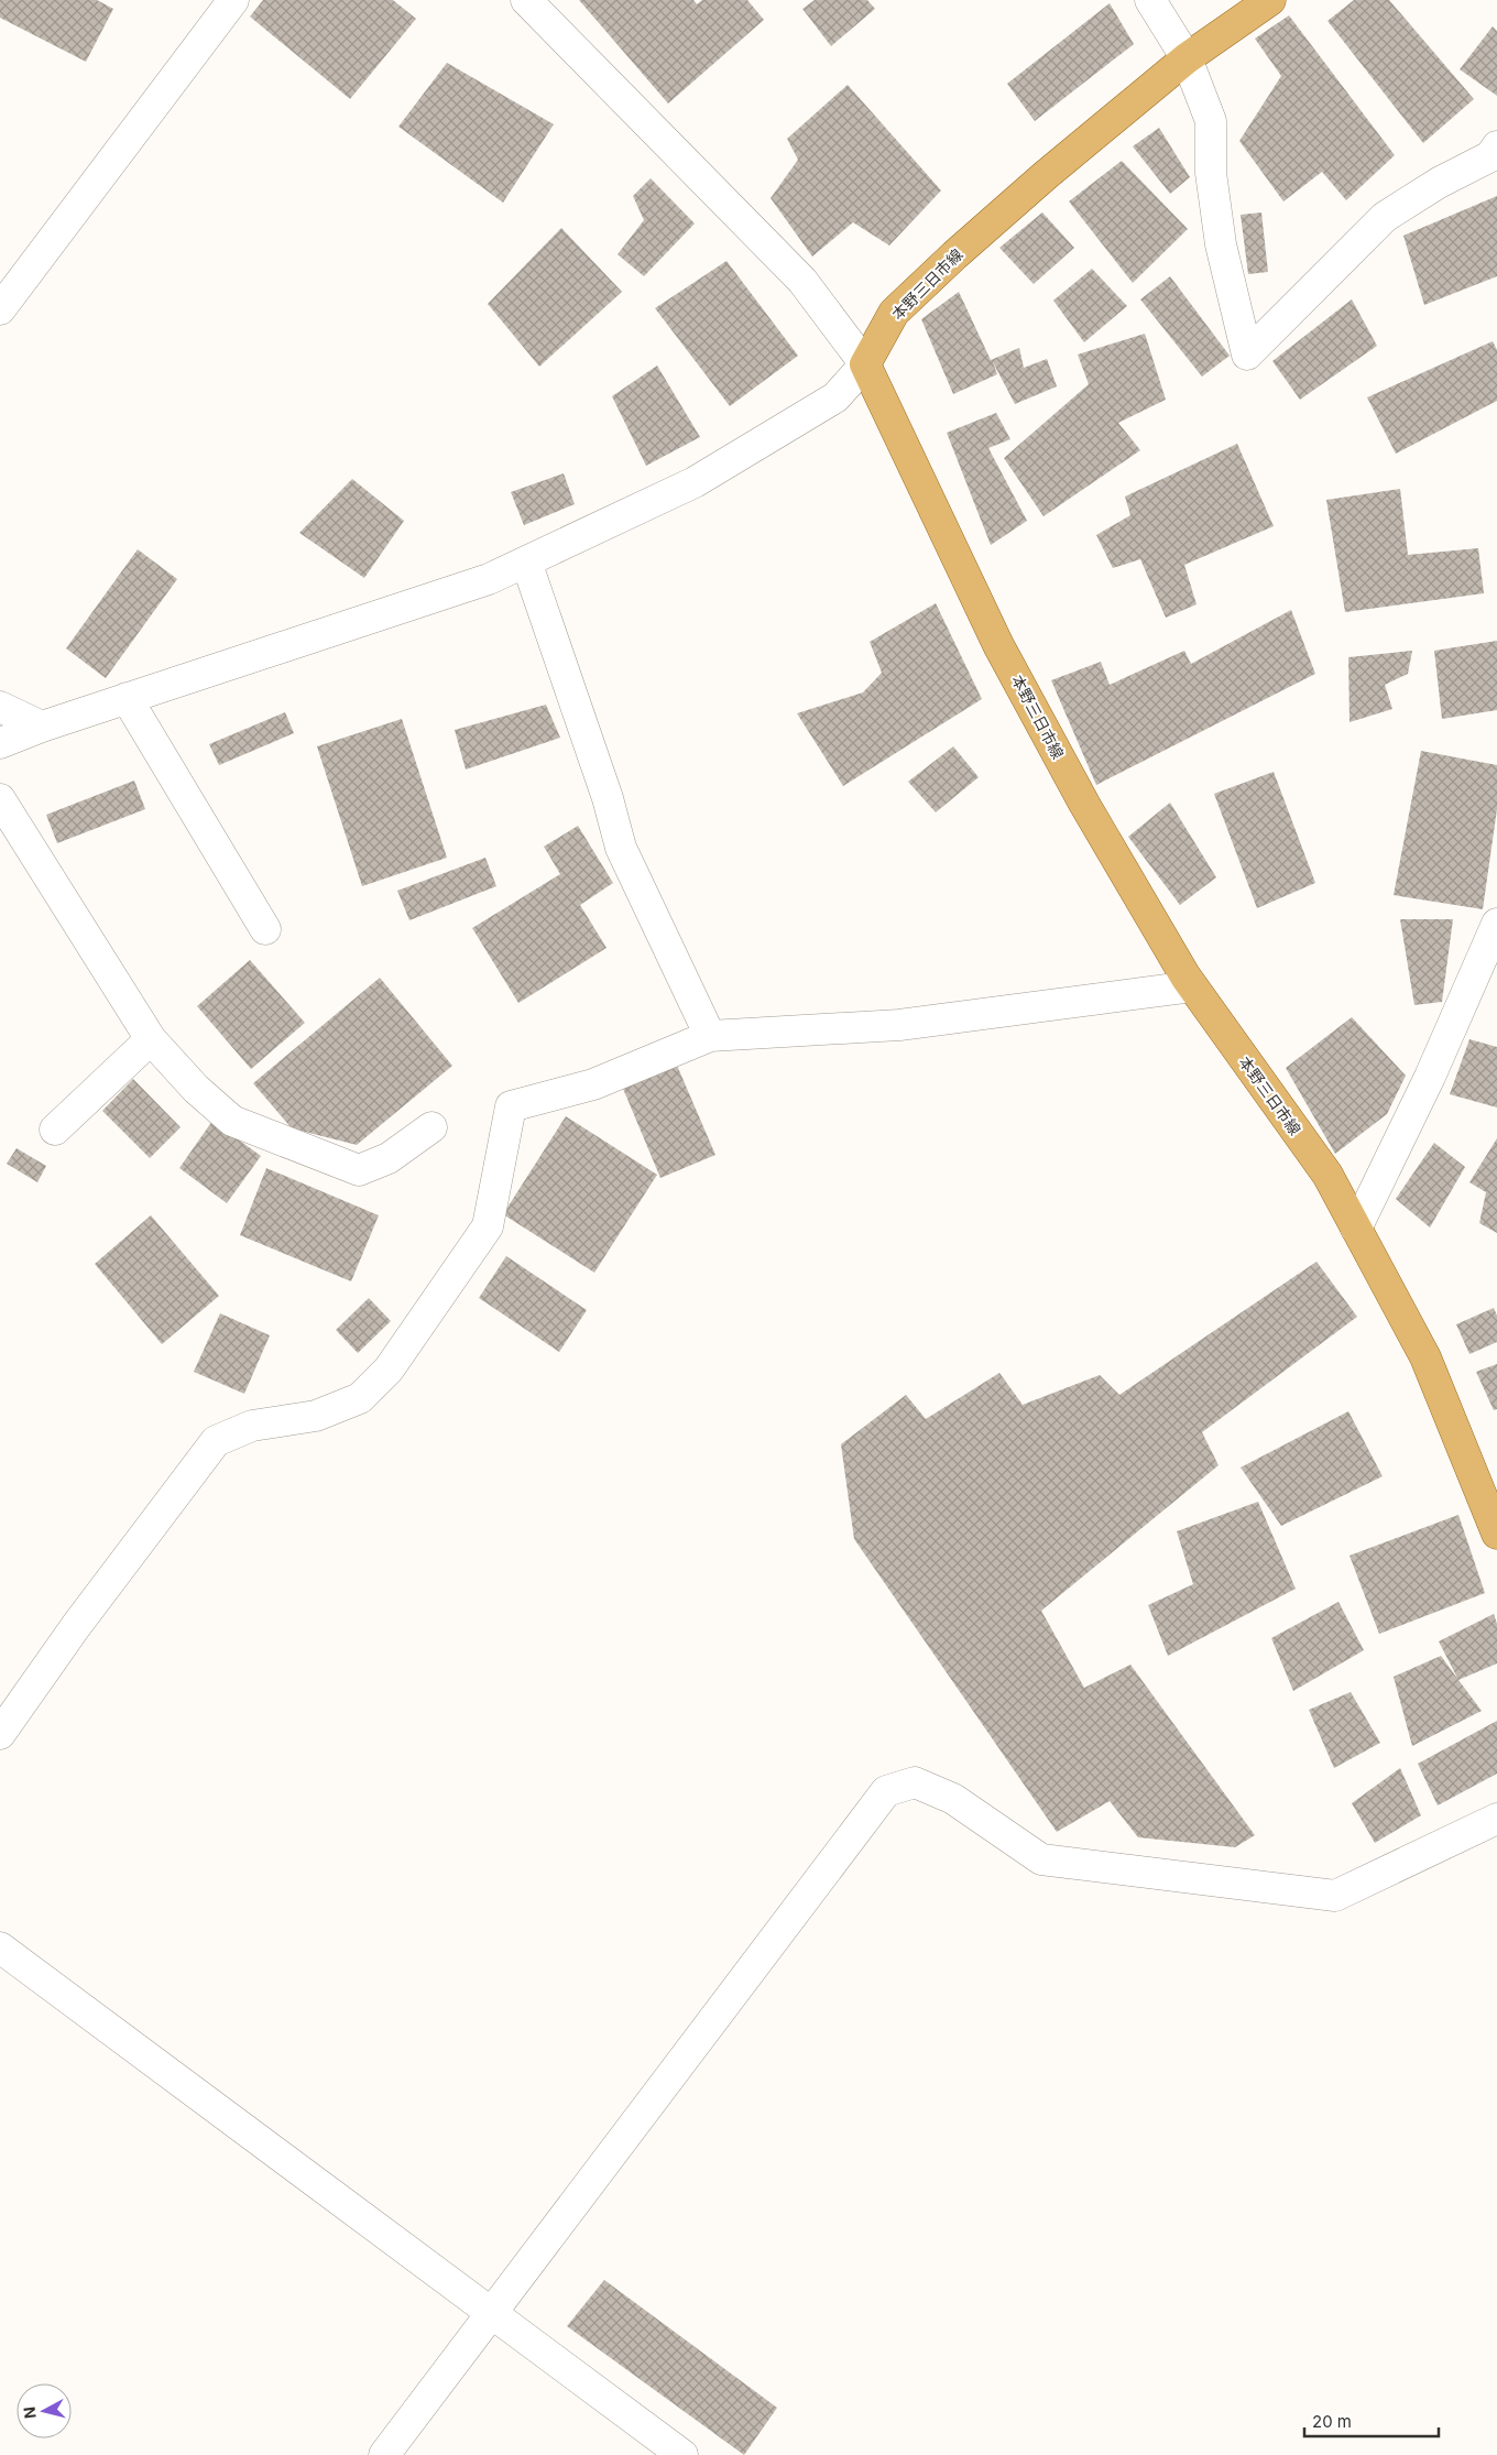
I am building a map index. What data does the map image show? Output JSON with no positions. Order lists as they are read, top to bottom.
{
  "streets": {
    "main road": ["本野三日市線"]
  },
  "scale_bar": "20 m",
  "north": "left"
}
